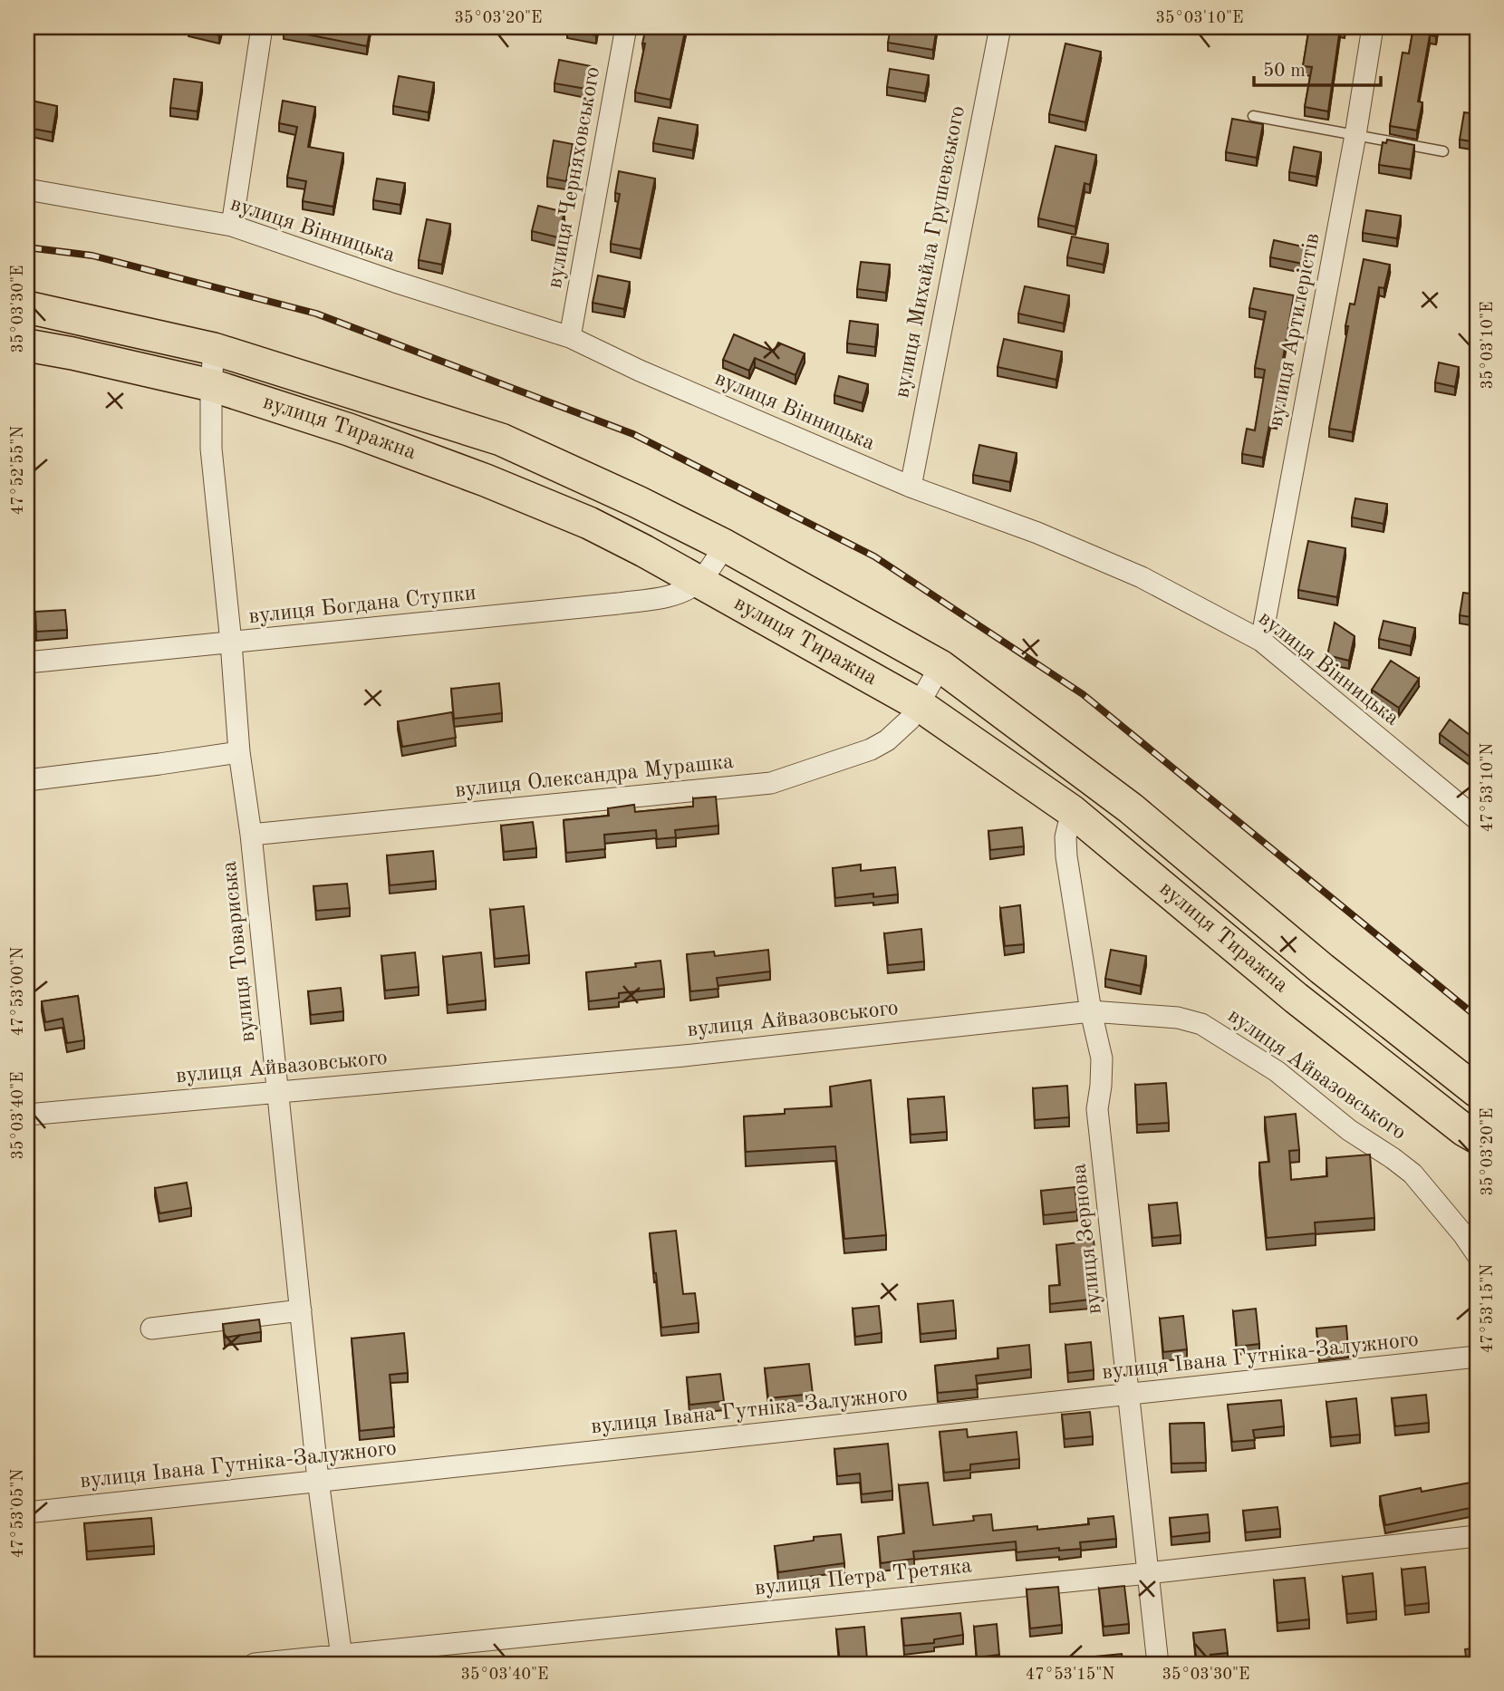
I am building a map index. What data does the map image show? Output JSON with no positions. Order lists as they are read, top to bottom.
{
  "streets": {
    "main road": ["вулиця Тиражна"],
    "street": [
      "вулиця Черняховського",
      "вулиця Вінницька",
      "вулиця Михайла Грушевського",
      "вулиця Артилерістів",
      "вулиця Богдана Ступки",
      "вулиця Олександра Мурашка",
      "вулиця Товариська",
      "вулиця Айвазовського",
      "вулиця Зернова",
      "вулиця Івана Гутніка-Залужного",
      "вулиця Петра Третяка"
    ]
  },
  "crossings": [
    ["вулиця Черняховського", "вулиця Вінницька"],
    ["вулиця Вінницька", "вулиця Михайла Грушевського"],
    ["вулиця Вінницька", "вулиця Артилерістів"],
    ["вулиця Тиражна", "вулиця Богдана Ступки"],
    ["вулиця Тиражна", "вулиця Олександра Мурашка"],
    ["вулиця Тиражна", "вулиця Товариська"],
    ["вулиця Тиражна", "вулиця Зернова"],
    ["вулиця Богдана Ступки", "вулиця Товариська"],
    ["вулиця Олександра Мурашка", "вулиця Товариська"],
    ["вулиця Товариська", "вулиця Айвазовського"],
    ["вулиця Товариська", "вулиця Івана Гутніка-Залужного"],
    ["вулиця Товариська", "вулиця Петра Третяка"],
    ["вулиця Айвазовського", "вулиця Зернова"],
    ["вулиця Зернова", "вулиця Івана Гутніка-Залужного"],
    ["вулиця Зернова", "вулиця Петра Третяка"]
  ],
  "scale_bar": "50 m",
  "coordinates": [
    "35°03'20\"E",
    "35°03'10\"E",
    "35°03'30\"E",
    "47°52'55\"N",
    "47°53'10\"N",
    "47°53'00\"N",
    "35°03'40\"E",
    "47°53'15\"N",
    "47°53'05\"N"
  ]
}
